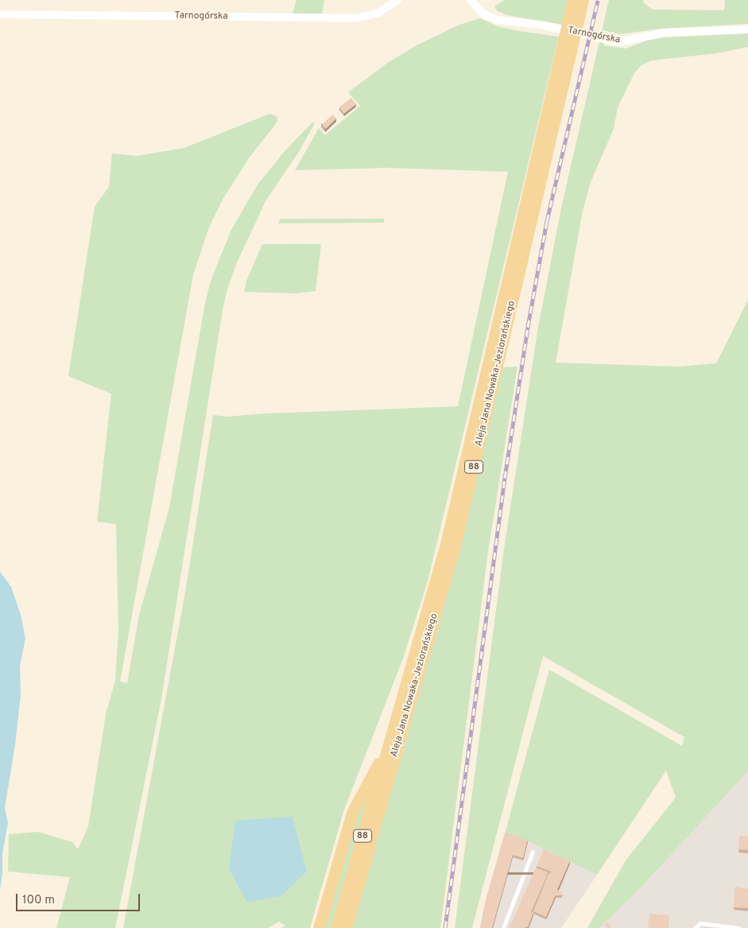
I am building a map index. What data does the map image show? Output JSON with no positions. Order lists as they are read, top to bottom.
{
  "streets": {
    "main road": ["Aleja Jana Nowaka-Jeziorańskiego", "88"],
    "street": ["Tarnogórska"]
  },
  "scale_bar": "100 m"
}
